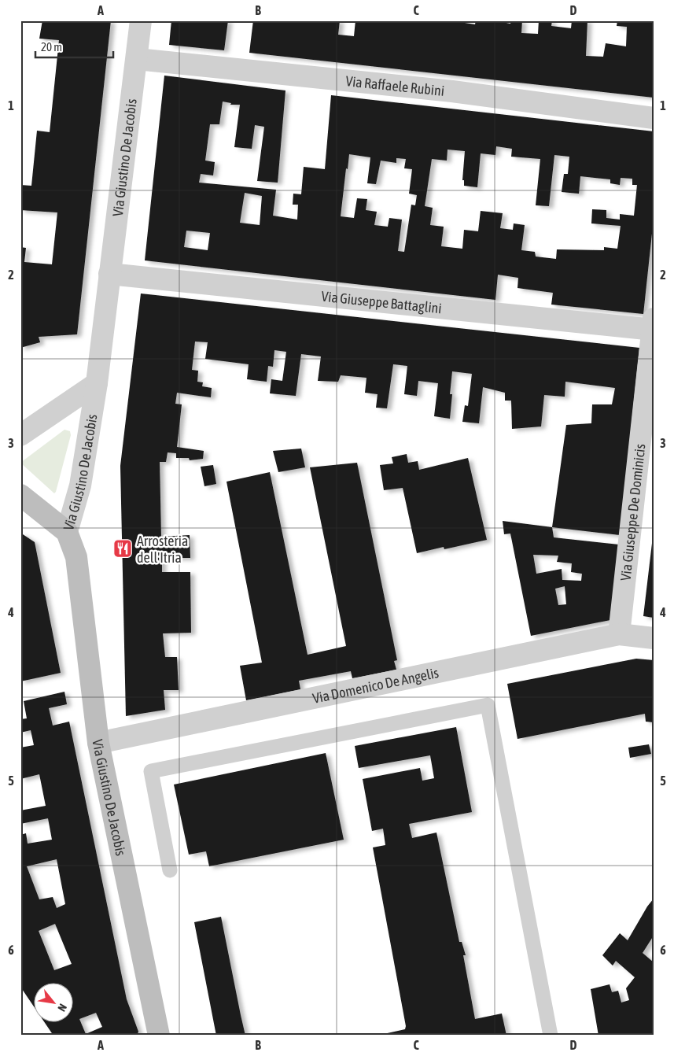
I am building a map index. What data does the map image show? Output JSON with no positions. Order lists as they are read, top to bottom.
{
  "streets": {
    "main road": ["Via Giustino De Jacobis"],
    "street": [
      "Via Raffaele Rubini",
      "Via Giuseppe Battaglini",
      "Via Giuseppe De Dominicis",
      "Via Domenico De Angelis"
    ]
  },
  "crossings": [
    ["Via Raffaele Rubini", "Via Giustino De Jacobis"],
    ["Via Giustino De Jacobis", "Via Giuseppe Battaglini"],
    ["Via Giustino De Jacobis", "Via Domenico De Angelis"],
    ["Via Giuseppe Battaglini", "Via Giuseppe De Dominicis"],
    ["Via Giuseppe De Dominicis", "Via Domenico De Angelis"]
  ],
  "places": {
    "restaurant": ["Arrosteria dell'Itria"]
  },
  "scale_bar": "20 m",
  "north": "bottom right",
  "grid": {
    "columns": [
      "A",
      "B",
      "C",
      "D"
    ],
    "rows": [
      "1",
      "2",
      "3",
      "4",
      "5",
      "6"
    ]
  }
}
